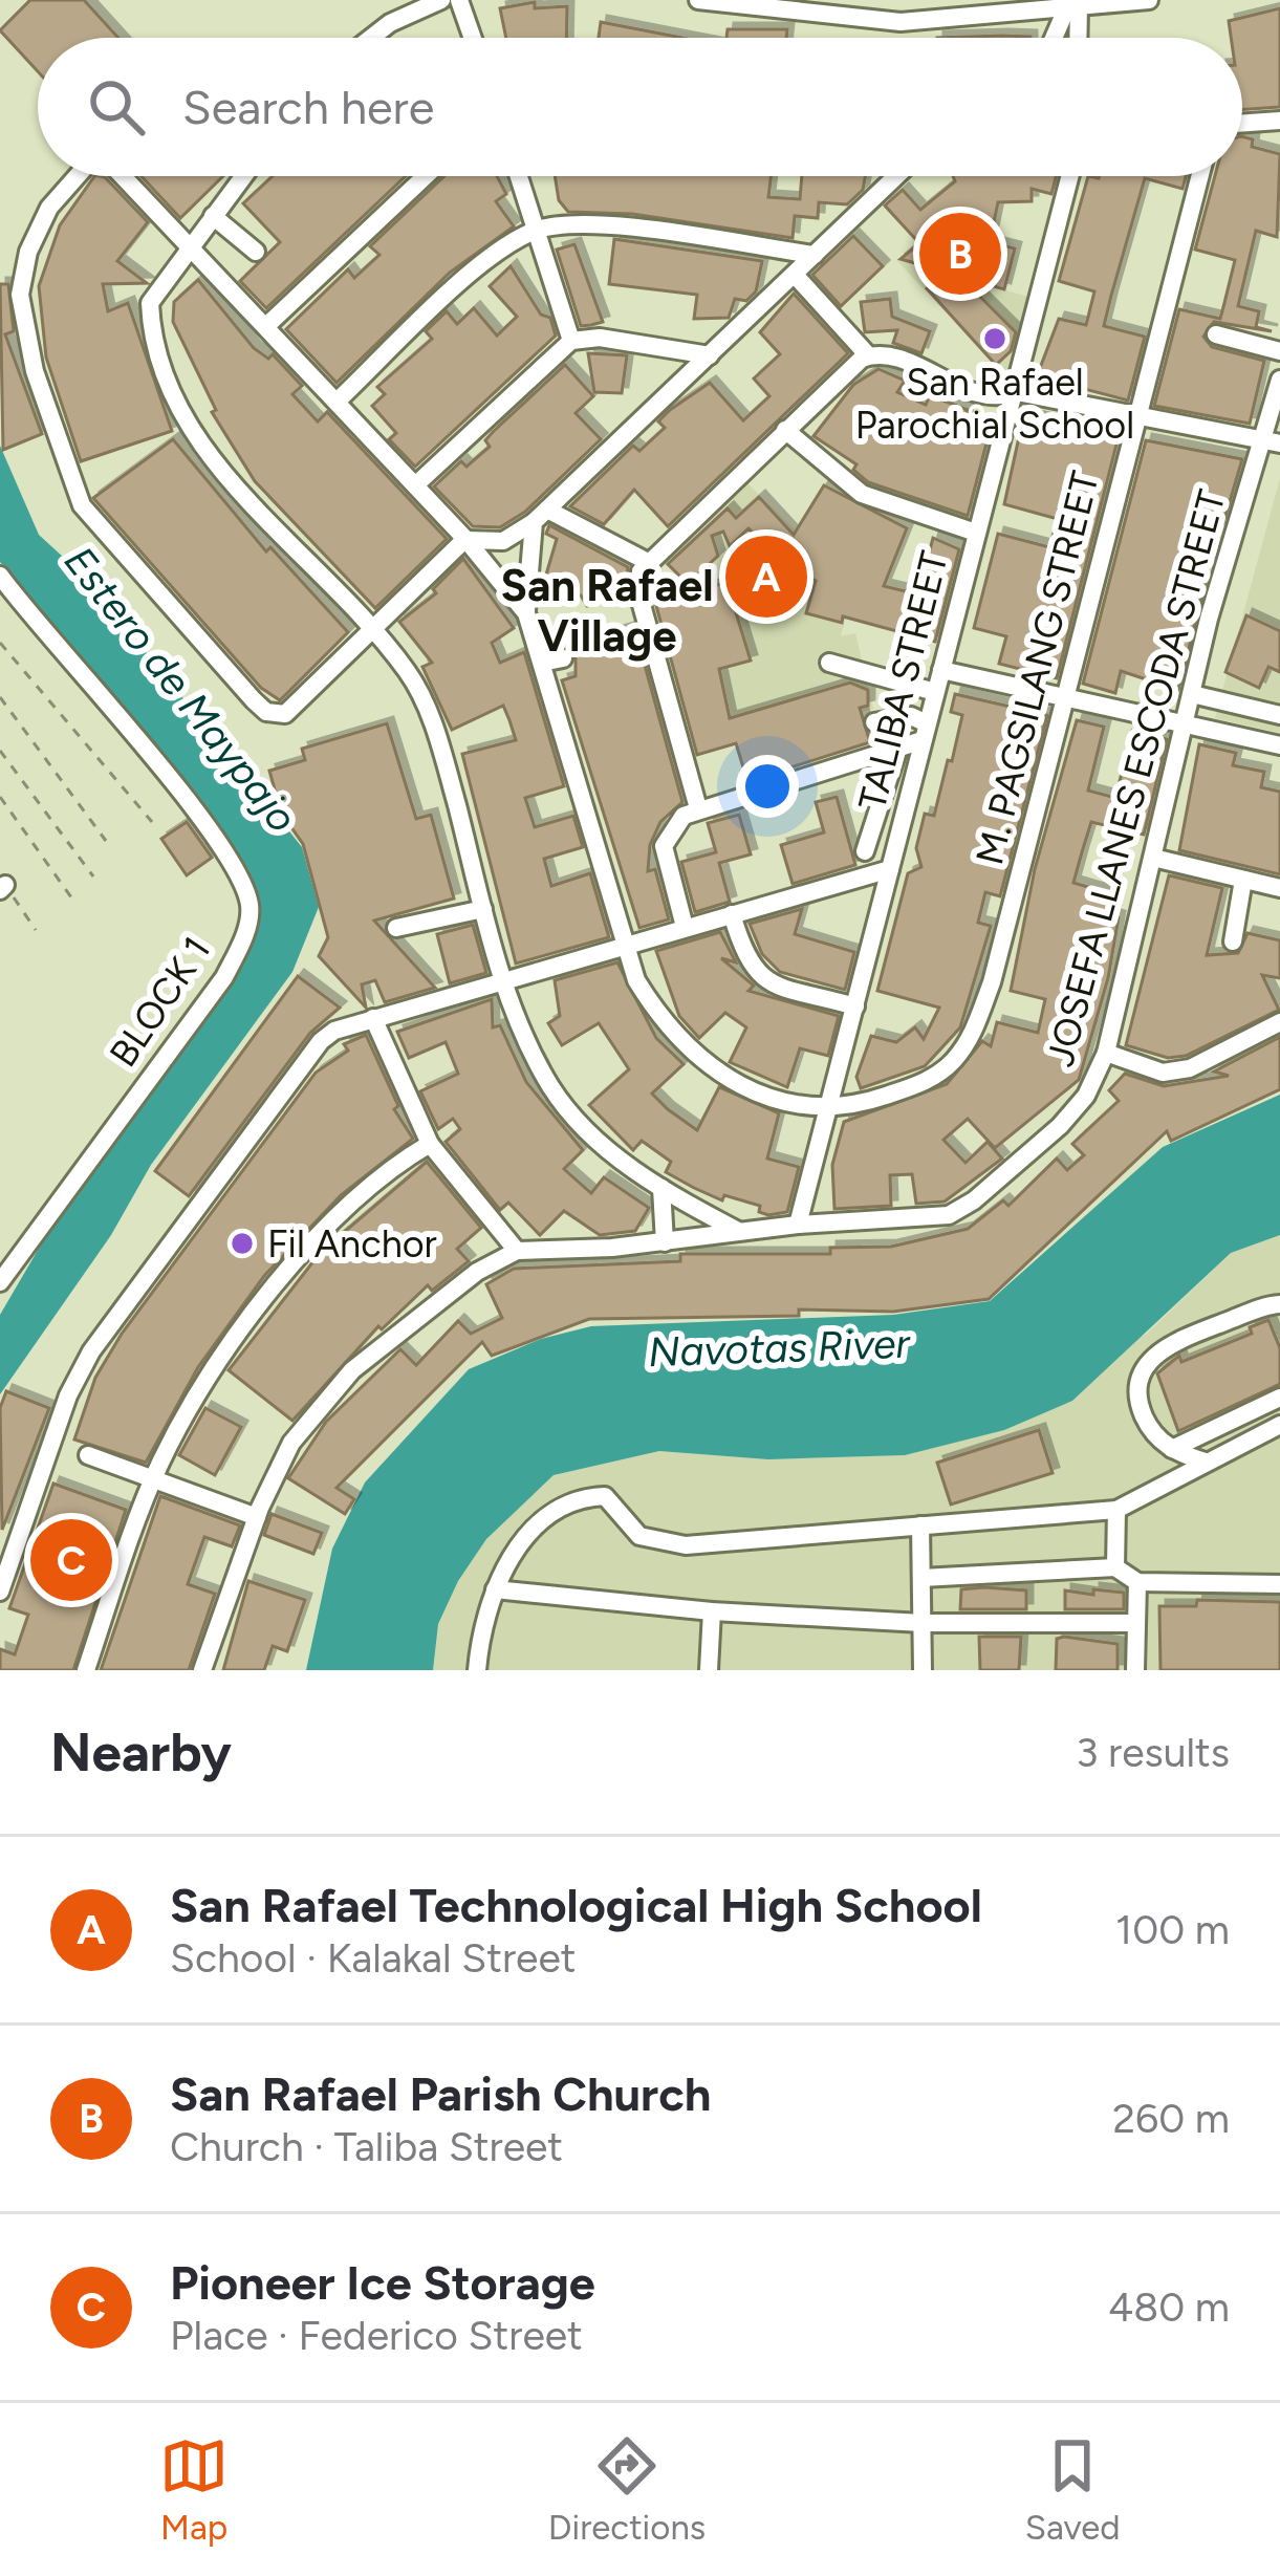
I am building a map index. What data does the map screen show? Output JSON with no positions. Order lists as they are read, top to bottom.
{
  "streets": {
    "street": [
      "M. PAGSILANG STREET",
      "TALIBA STREET",
      "JOSEFA LLANES ESCODA STREET",
      "BLOCK 1"
    ]
  },
  "crossings": [
    ["M. PAGSILANG STREET", "TALIBA STREET"],
    ["TALIBA STREET", "JOSEFA LLANES ESCODA STREET"]
  ],
  "districts": ["San Rafael Village"],
  "water": ["Estero de Maypajo", "Navotas River"],
  "places": ["San Rafael Parochial School", "Fil Anchor"],
  "page": {
    "search": "Search here",
    "pins": ["B", "A", "C"],
    "heading": ["Nearby", "3 results"],
    "list": [
      {
        "mark": "A",
        "name": "San Rafael Technological High School",
        "note": "School · Kalakal Street",
        "value": "100 m"
      },
      {
        "mark": "B",
        "name": "San Rafael Parish Church",
        "note": "Church · Taliba Street",
        "value": "260 m"
      },
      {
        "mark": "C",
        "name": "Pioneer Ice Storage",
        "note": "Place · Federico Street",
        "value": "480 m"
      }
    ],
    "nav": ["Map", "Directions", "Saved"]
  }
}
